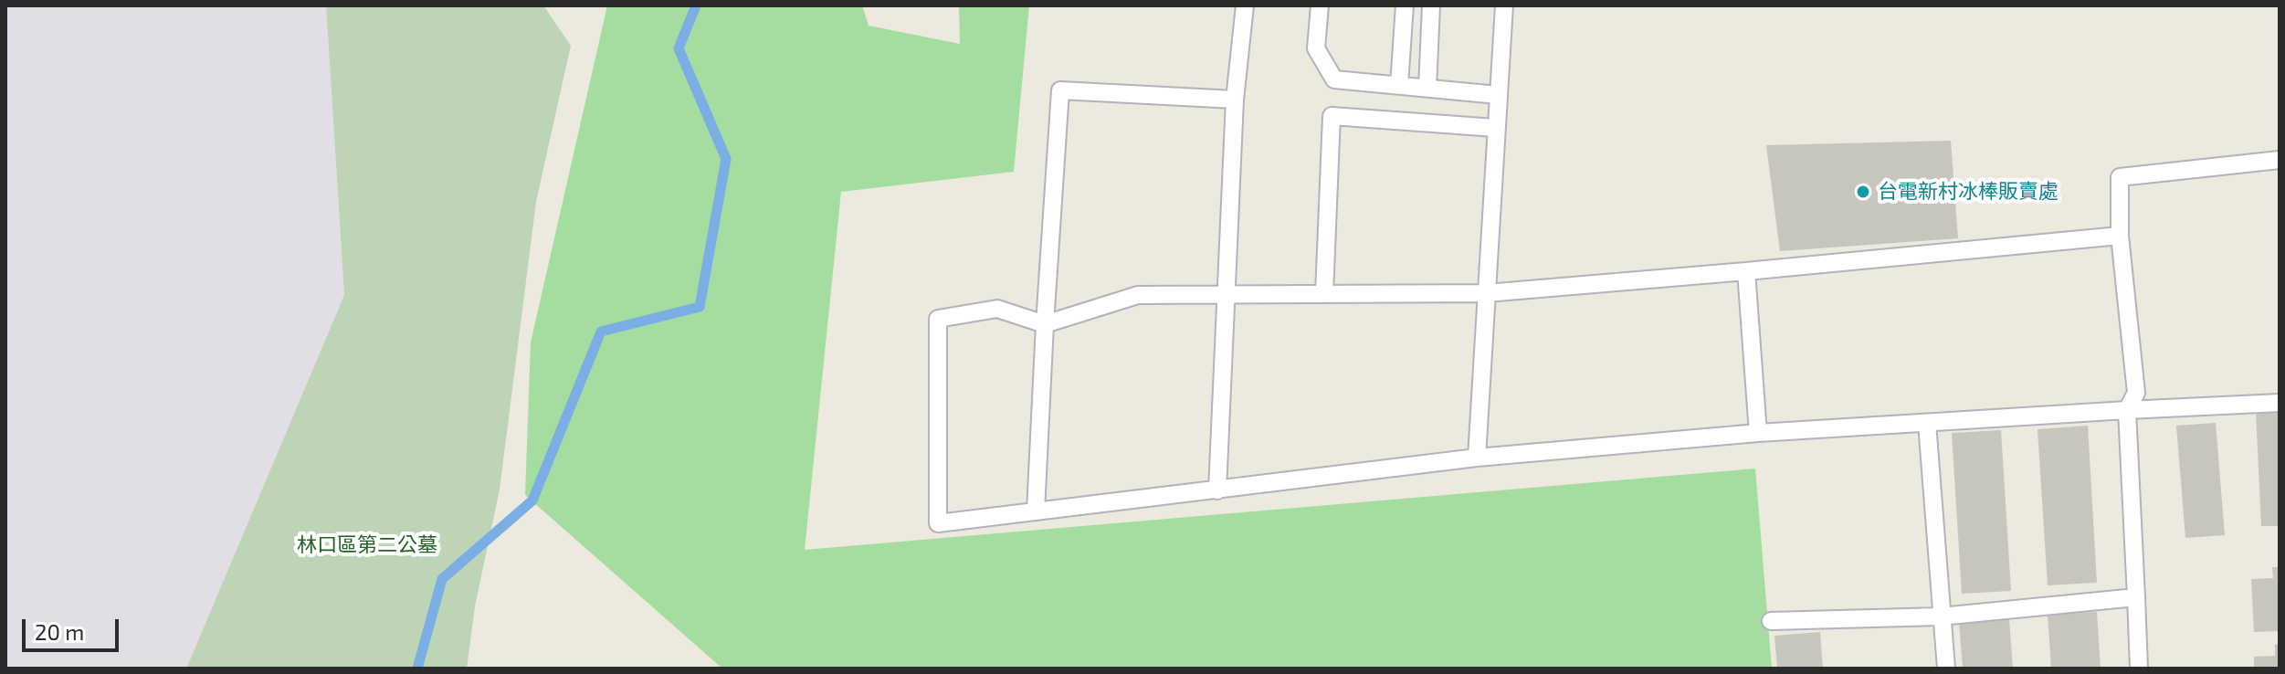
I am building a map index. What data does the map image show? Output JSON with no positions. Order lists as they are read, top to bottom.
{
  "parks": ["林口區第二公墓"],
  "places": ["台電新村冰棒販賣處"],
  "scale_bar": "20 m"
}
